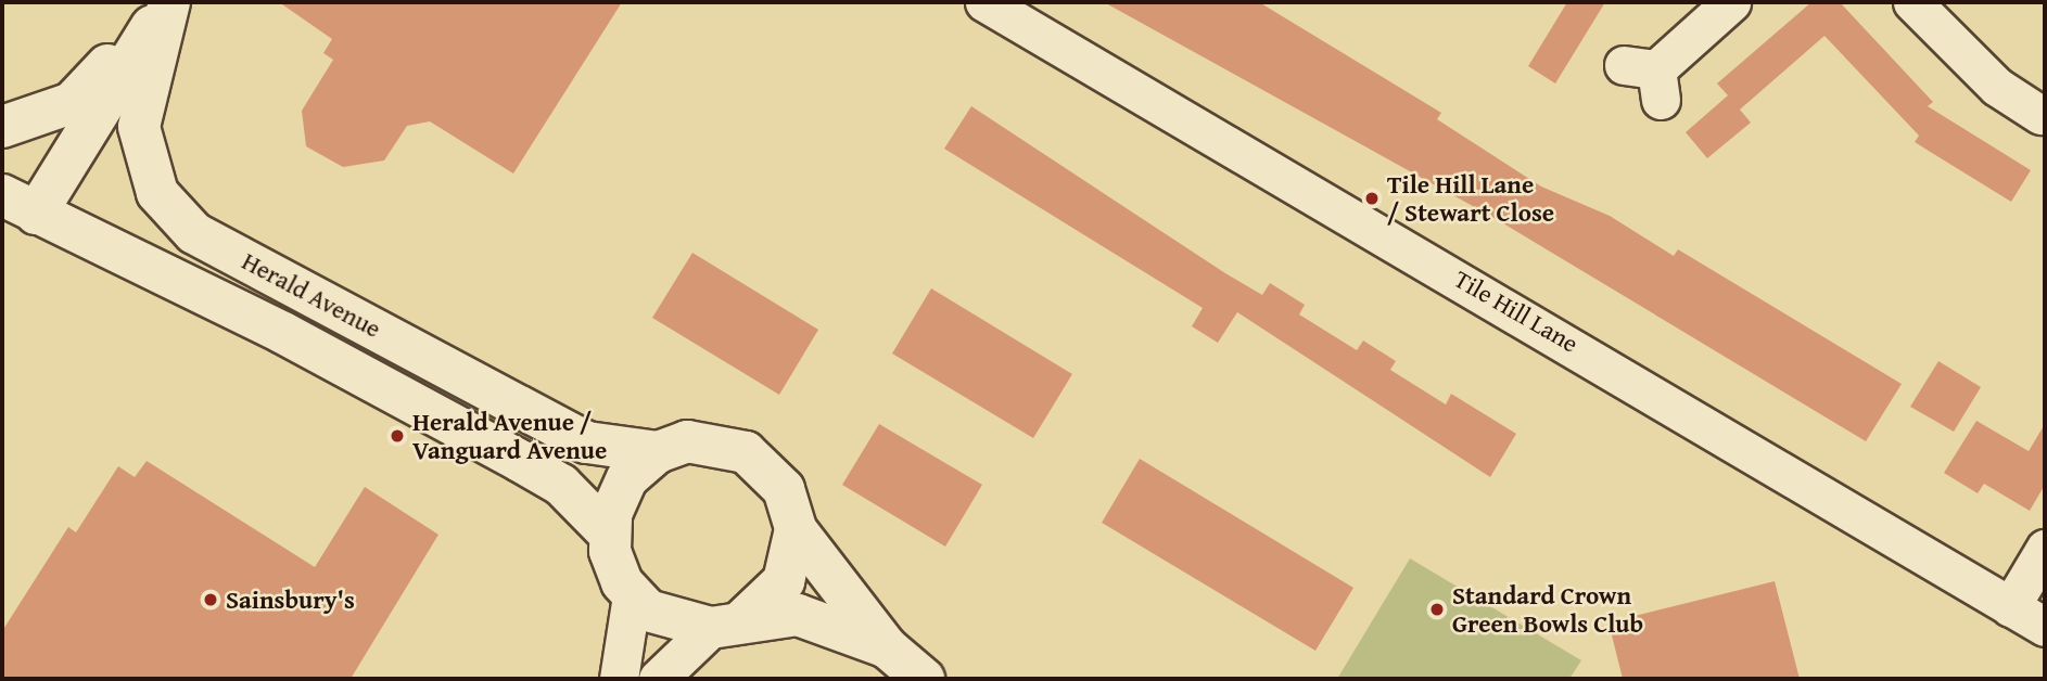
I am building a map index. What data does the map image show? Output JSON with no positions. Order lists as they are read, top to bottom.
{
  "streets": {
    "main road": ["Herald Avenue"],
    "street": ["Tile Hill Lane"]
  },
  "places": [
    "Tile Hill Lane / Stewart Close",
    "Herald Avenue / Vanguard Avenue",
    "Sainsbury's",
    "Standard Crown Green Bowls Club"
  ]
}
